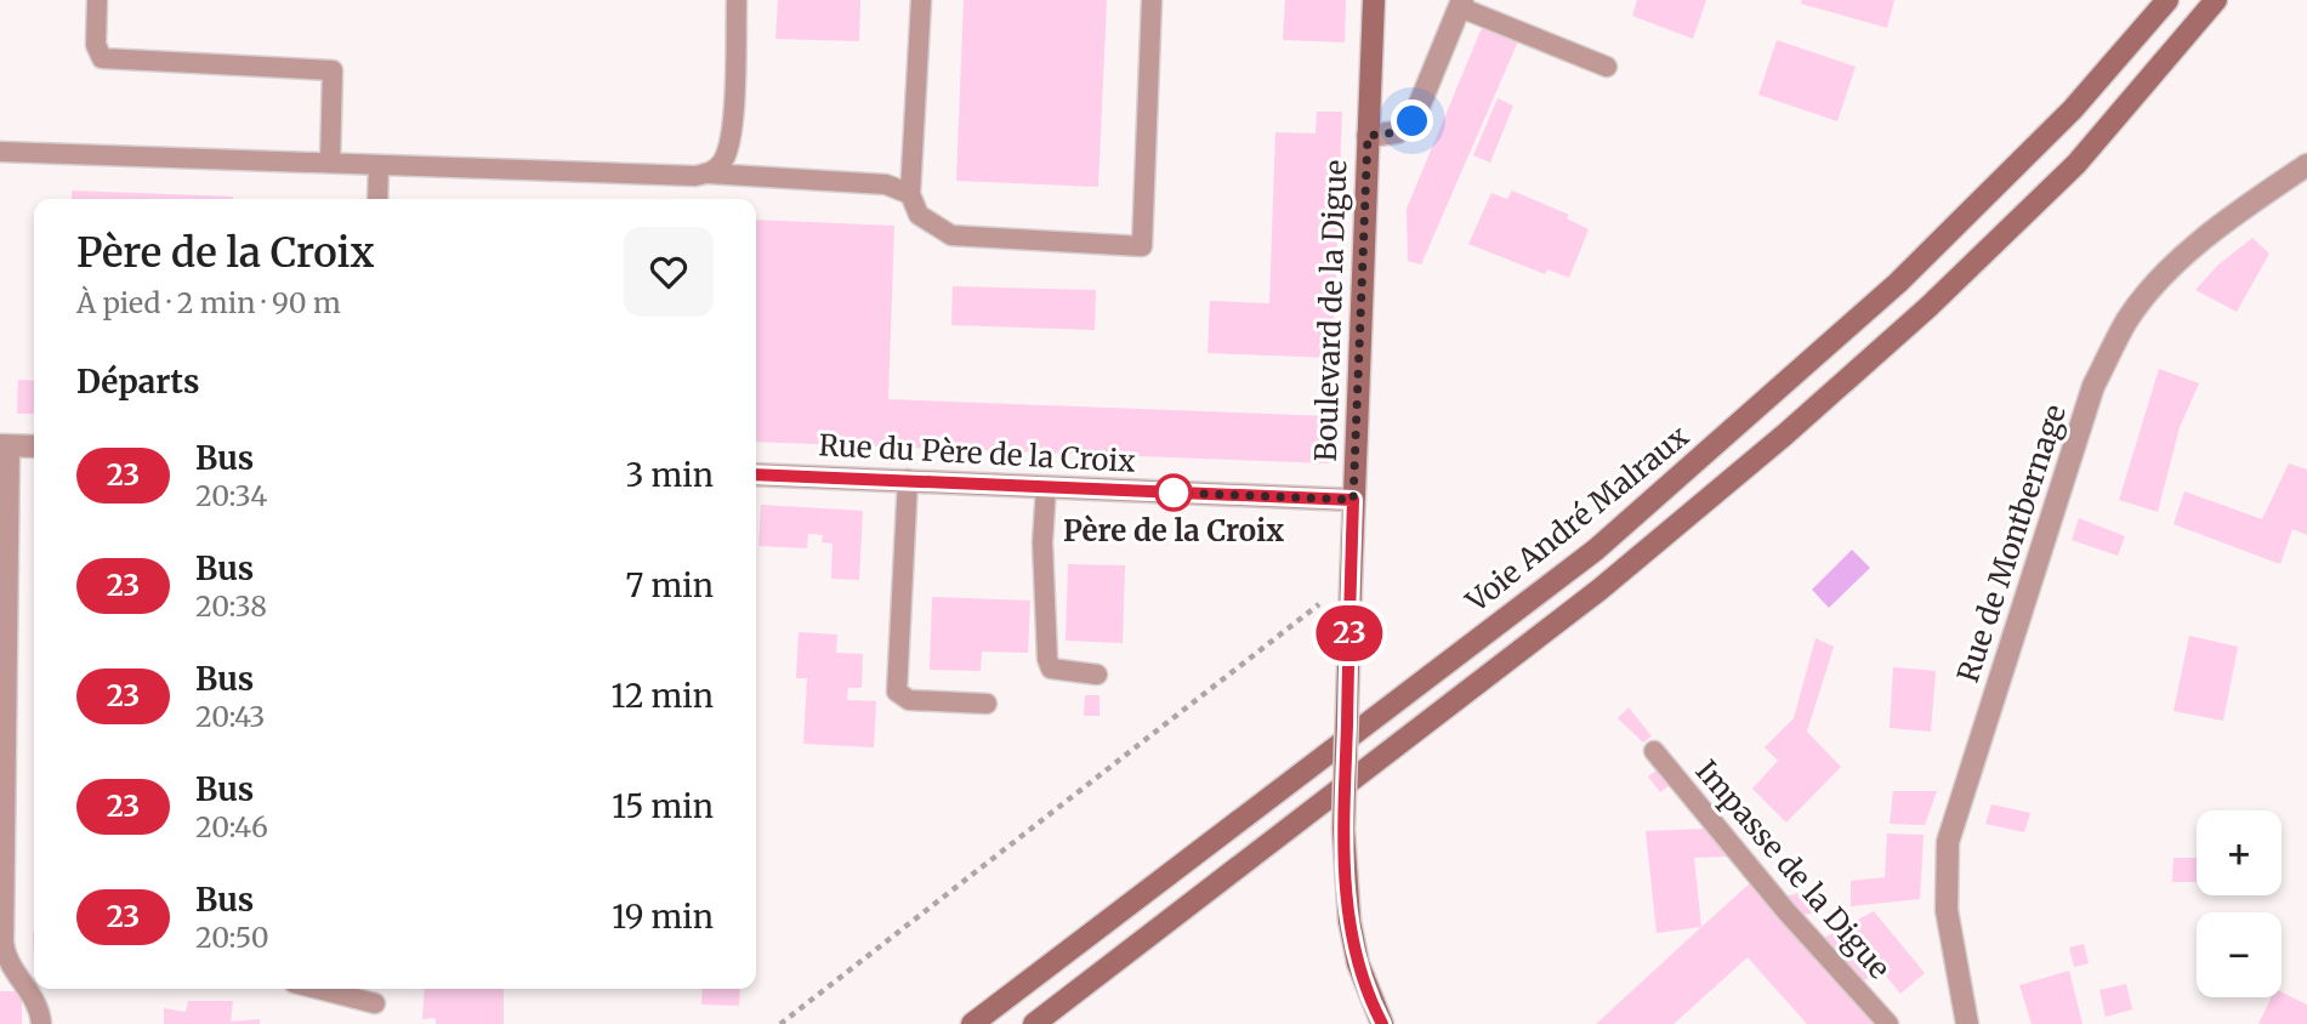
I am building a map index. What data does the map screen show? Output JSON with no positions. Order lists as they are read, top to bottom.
{
  "streets": {
    "main road": ["Boulevard de la Digue", "Voie André Malraux"],
    "street": ["Rue du Père de la Croix", "Rue de Montbernage"],
    "lane": ["Impasse de la Digue"]
  },
  "crossings": [
    ["Boulevard de la Digue", "Rue du Père de la Croix"]
  ],
  "places": ["Père de la Croix"],
  "lines": ["bus line 23"],
  "page": {
    "on_map": "23",
    "heading": [
      ["Père de la Croix", "À pied · 2 min · 90 m"],
      "Départs"
    ],
    "list": [
      {
        "mark": "23",
        "name": "Bus",
        "note": "20:34",
        "value": "3 min"
      },
      {
        "mark": "23",
        "name": "Bus",
        "note": "20:38",
        "value": "7 min"
      },
      {
        "mark": "23",
        "name": "Bus",
        "note": "20:43",
        "value": "12 min"
      },
      {
        "mark": "23",
        "name": "Bus",
        "note": "20:46",
        "value": "15 min"
      },
      {
        "mark": "23",
        "name": "Bus",
        "note": "20:50",
        "value": "19 min"
      }
    ],
    "map_buttons": ["+", "−"]
  }
}
